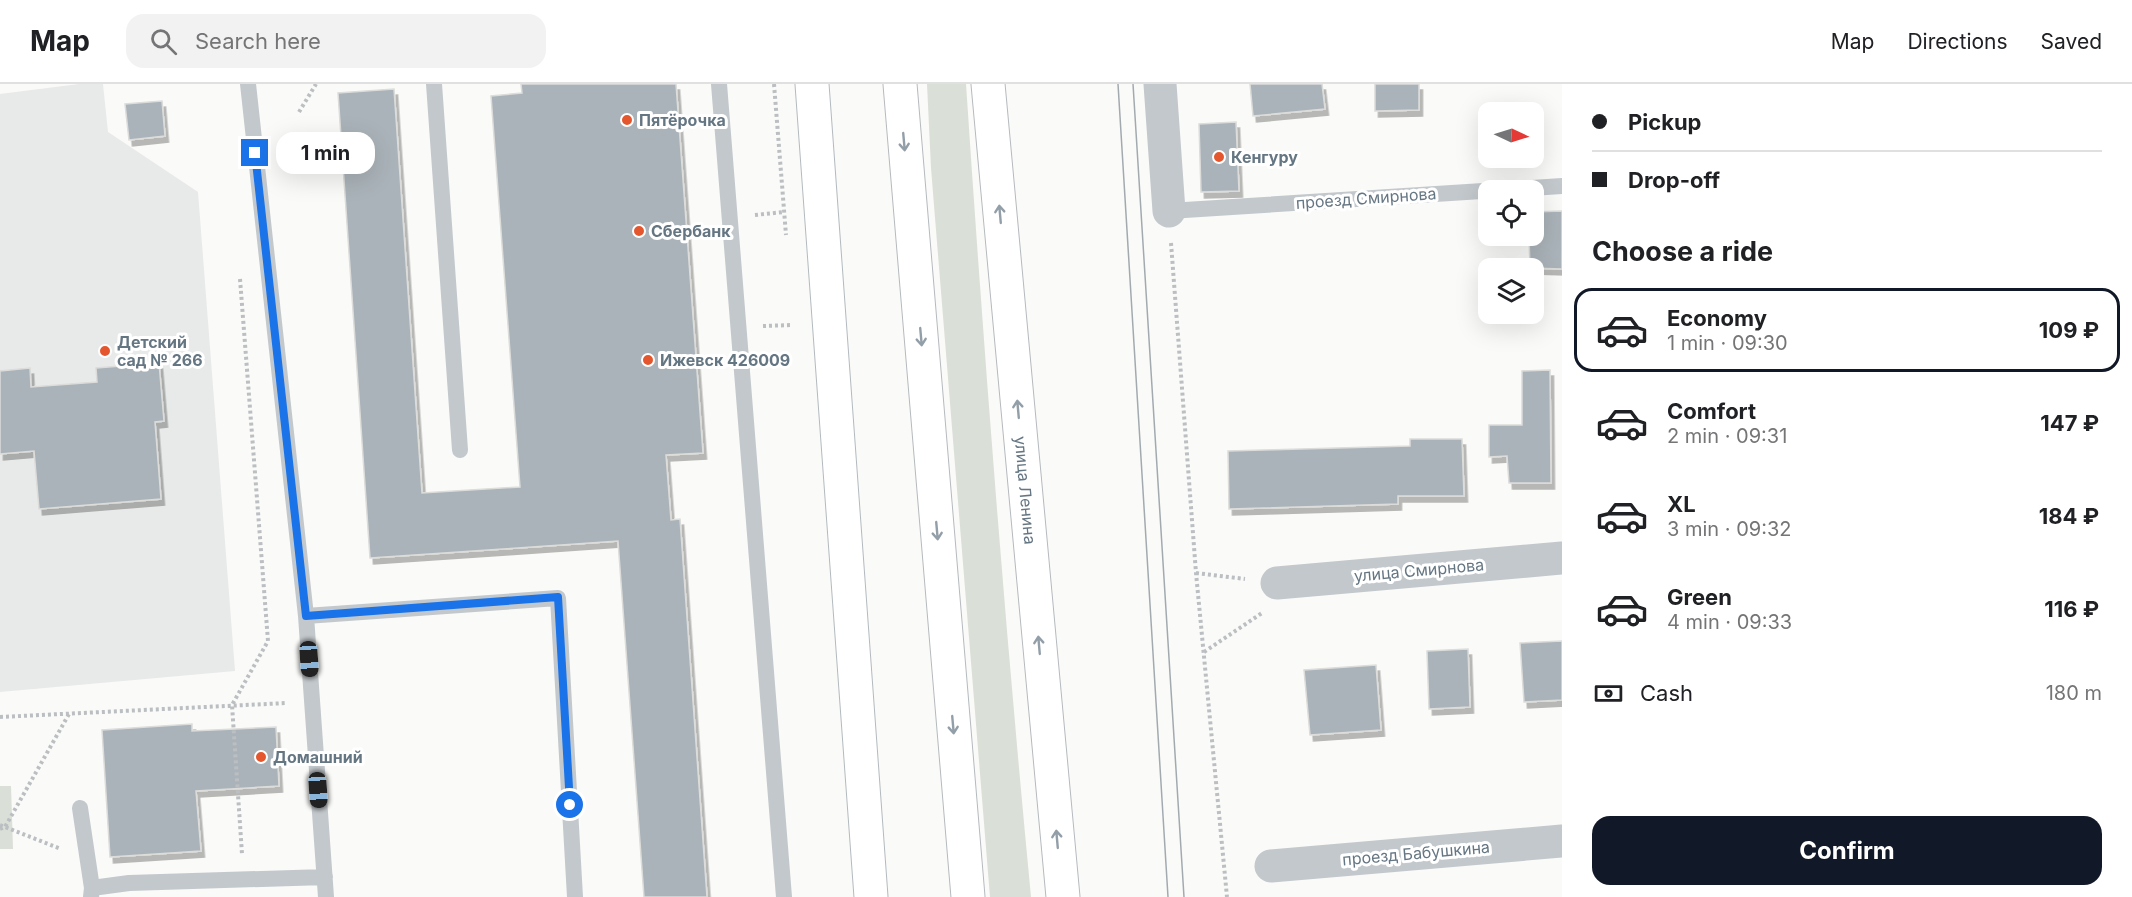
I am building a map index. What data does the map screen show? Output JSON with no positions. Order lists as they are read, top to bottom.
{
  "streets": {
    "main road": ["улица Ленина"],
    "street": ["улица Смирнова", "проезд Бабушкина"],
    "lane": ["проезд Смирнова"]
  },
  "places": [
    "Пятёрочка",
    "Кенгуру",
    "Сбербанк",
    "Детский сад № 266",
    "Ижевск 426009",
    "Домашний"
  ],
  "north": "right",
  "page": {
    "header": "Map",
    "search": "Search here",
    "nav": ["Map", "Directions", "Saved"],
    "banner": ["Pickup", "Drop-off"],
    "bubble": "1 min",
    "heading": "Choose a ride",
    "list": [
      {
        "name": "Economy",
        "note": "1 min · 09:30",
        "value": "109 ₽"
      },
      {
        "name": "Comfort",
        "note": "2 min · 09:31",
        "value": "147 ₽"
      },
      {
        "name": "XL",
        "note": "3 min · 09:32",
        "value": "184 ₽"
      },
      {
        "name": "Green",
        "note": "4 min · 09:33",
        "value": "116 ₽"
      }
    ],
    "pay": ["Cash", "180 m"],
    "buttons": "Confirm"
  }
}
